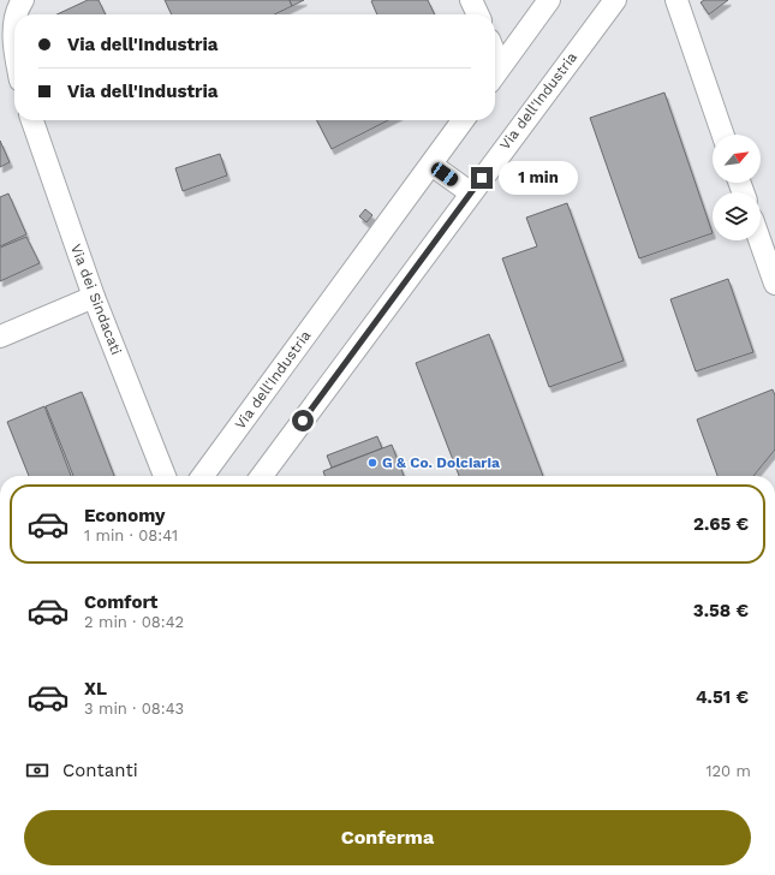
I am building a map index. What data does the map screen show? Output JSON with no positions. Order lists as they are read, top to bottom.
{
  "streets": {
    "street": ["Via dell'Industria", "Via dei Sindacati"]
  },
  "places": ["G & Co. Dolciaria"],
  "north": "top right",
  "page": {
    "banner": ["Via dell'Industria", "Via dell'Industria"],
    "bubble": "1 min",
    "list": [
      {
        "name": "Economy",
        "note": "1 min · 08:41",
        "value": "2.65 €"
      },
      {
        "name": "Comfort",
        "note": "2 min · 08:42",
        "value": "3.58 €"
      },
      {
        "name": "XL",
        "note": "3 min · 08:43",
        "value": "4.51 €"
      }
    ],
    "pay": ["Contanti", "120 m"],
    "buttons": "Conferma"
  }
}
